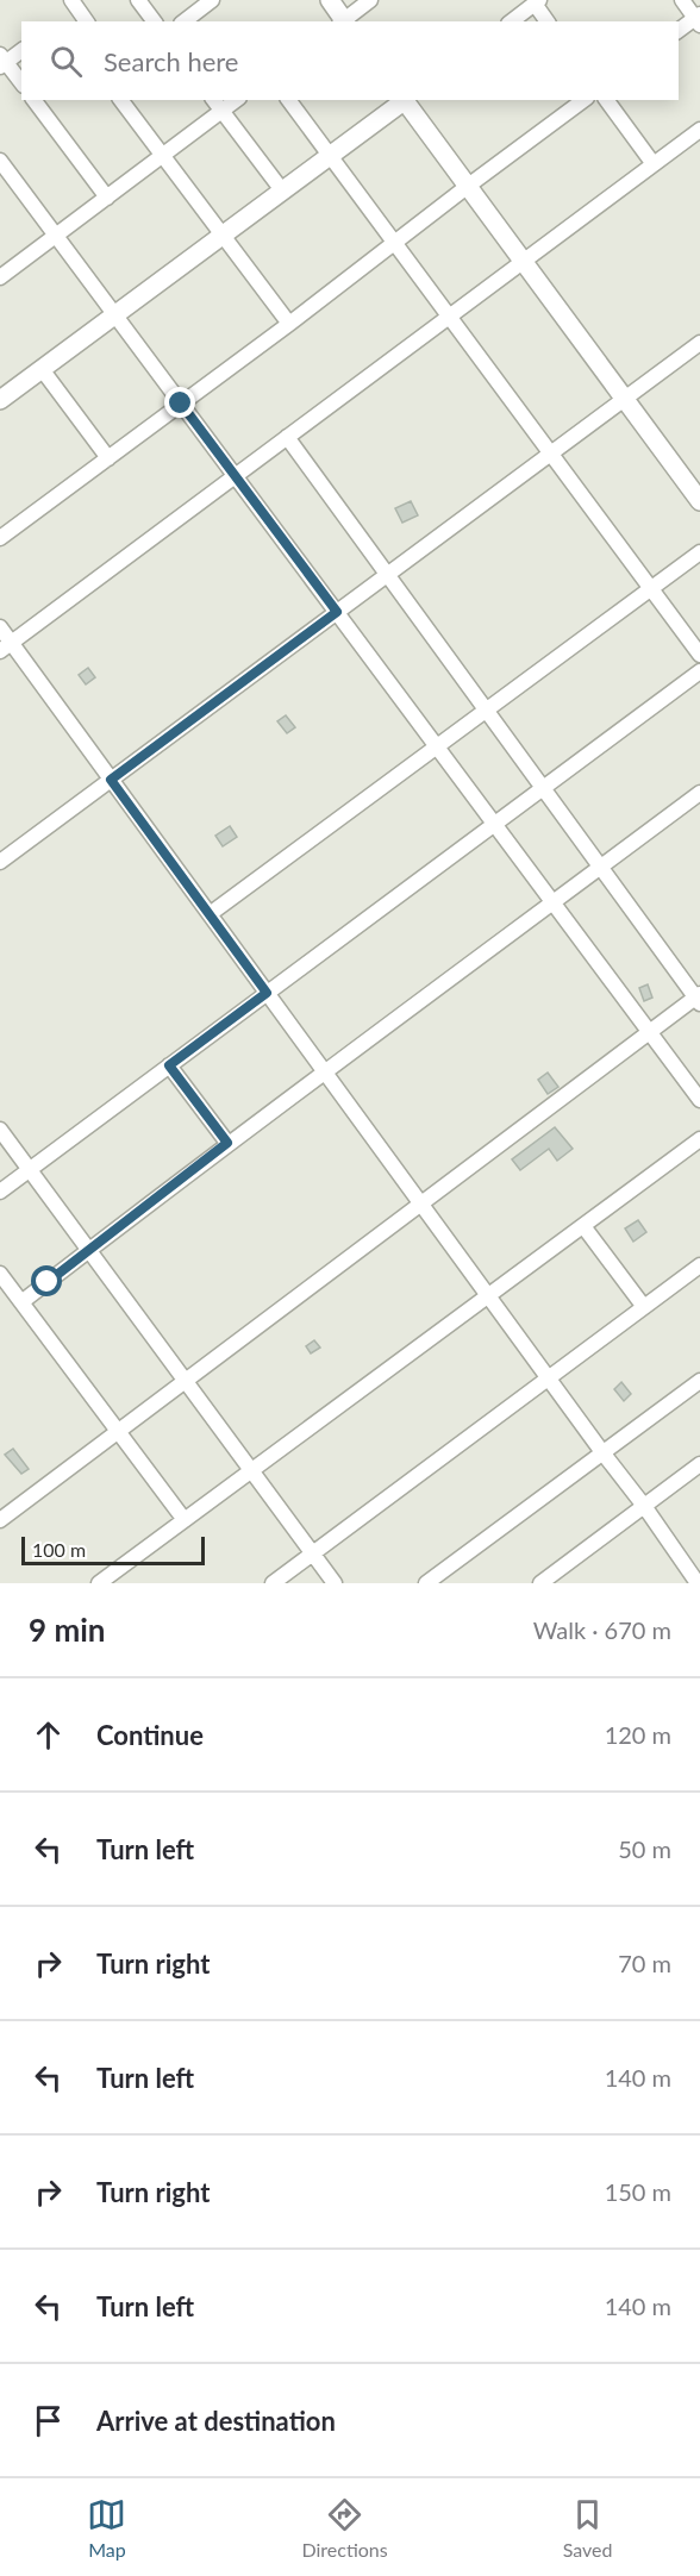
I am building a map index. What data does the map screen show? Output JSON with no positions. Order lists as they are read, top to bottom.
{
  "scale_bar": "100 m",
  "page": {
    "search": "Search here",
    "scale": "100 m",
    "heading": ["9 min", "Walk · 670 m"],
    "list": [
      ["Continue", "120 m"],
      ["Turn left", "50 m"],
      ["Turn right", "70 m"],
      ["Turn left", "140 m"],
      ["Turn right", "150 m"],
      ["Turn left", "140 m"],
      "Arrive at destination"
    ],
    "nav": ["Map", "Directions", "Saved"]
  }
}
